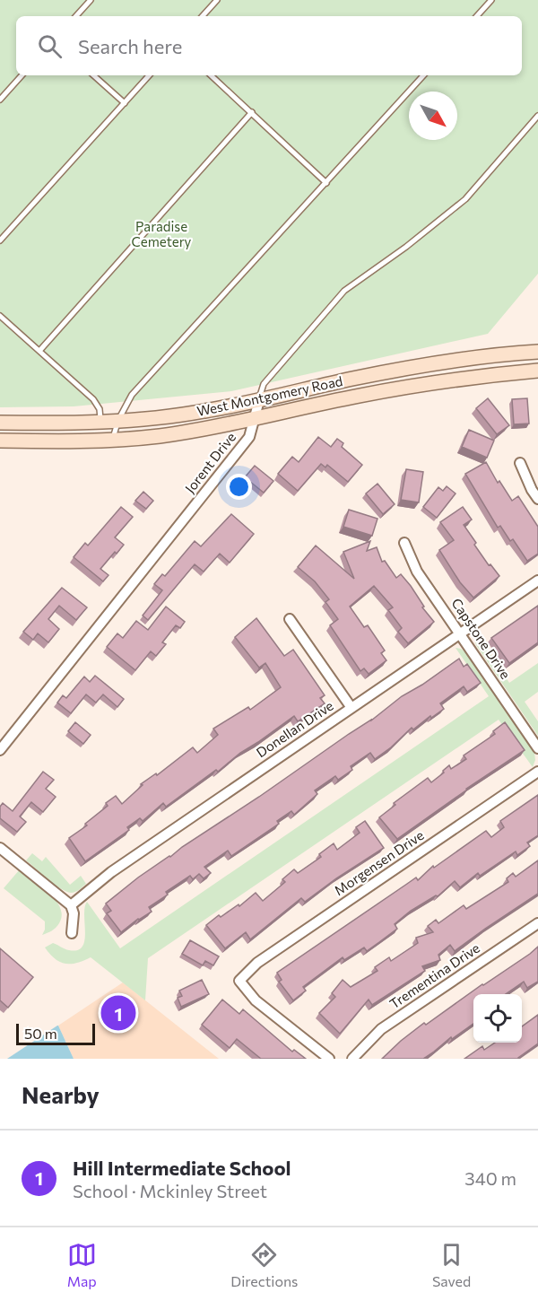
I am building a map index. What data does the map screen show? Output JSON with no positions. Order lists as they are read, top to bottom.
{
  "streets": {
    "main road": ["West Montgomery Road"],
    "street": [
      "Jorent Drive",
      "Capstone Drive",
      "Donellan Drive",
      "Morgensen Drive",
      "Trementina Drive"
    ]
  },
  "crossings": [
    ["West Montgomery Road", "Jorent Drive"],
    ["Capstone Drive", "Donellan Drive"]
  ],
  "parks": ["Paradise Cemetery"],
  "scale_bar": "50 m",
  "north": "bottom right",
  "page": {
    "search": "Search here",
    "pins": "1",
    "scale": "50 m",
    "heading": "Nearby",
    "list": [
      {
        "mark": "1",
        "name": "Hill Intermediate School",
        "note": "School · Mckinley Street",
        "value": "340 m"
      }
    ],
    "nav": ["Map", "Directions", "Saved"]
  }
}
